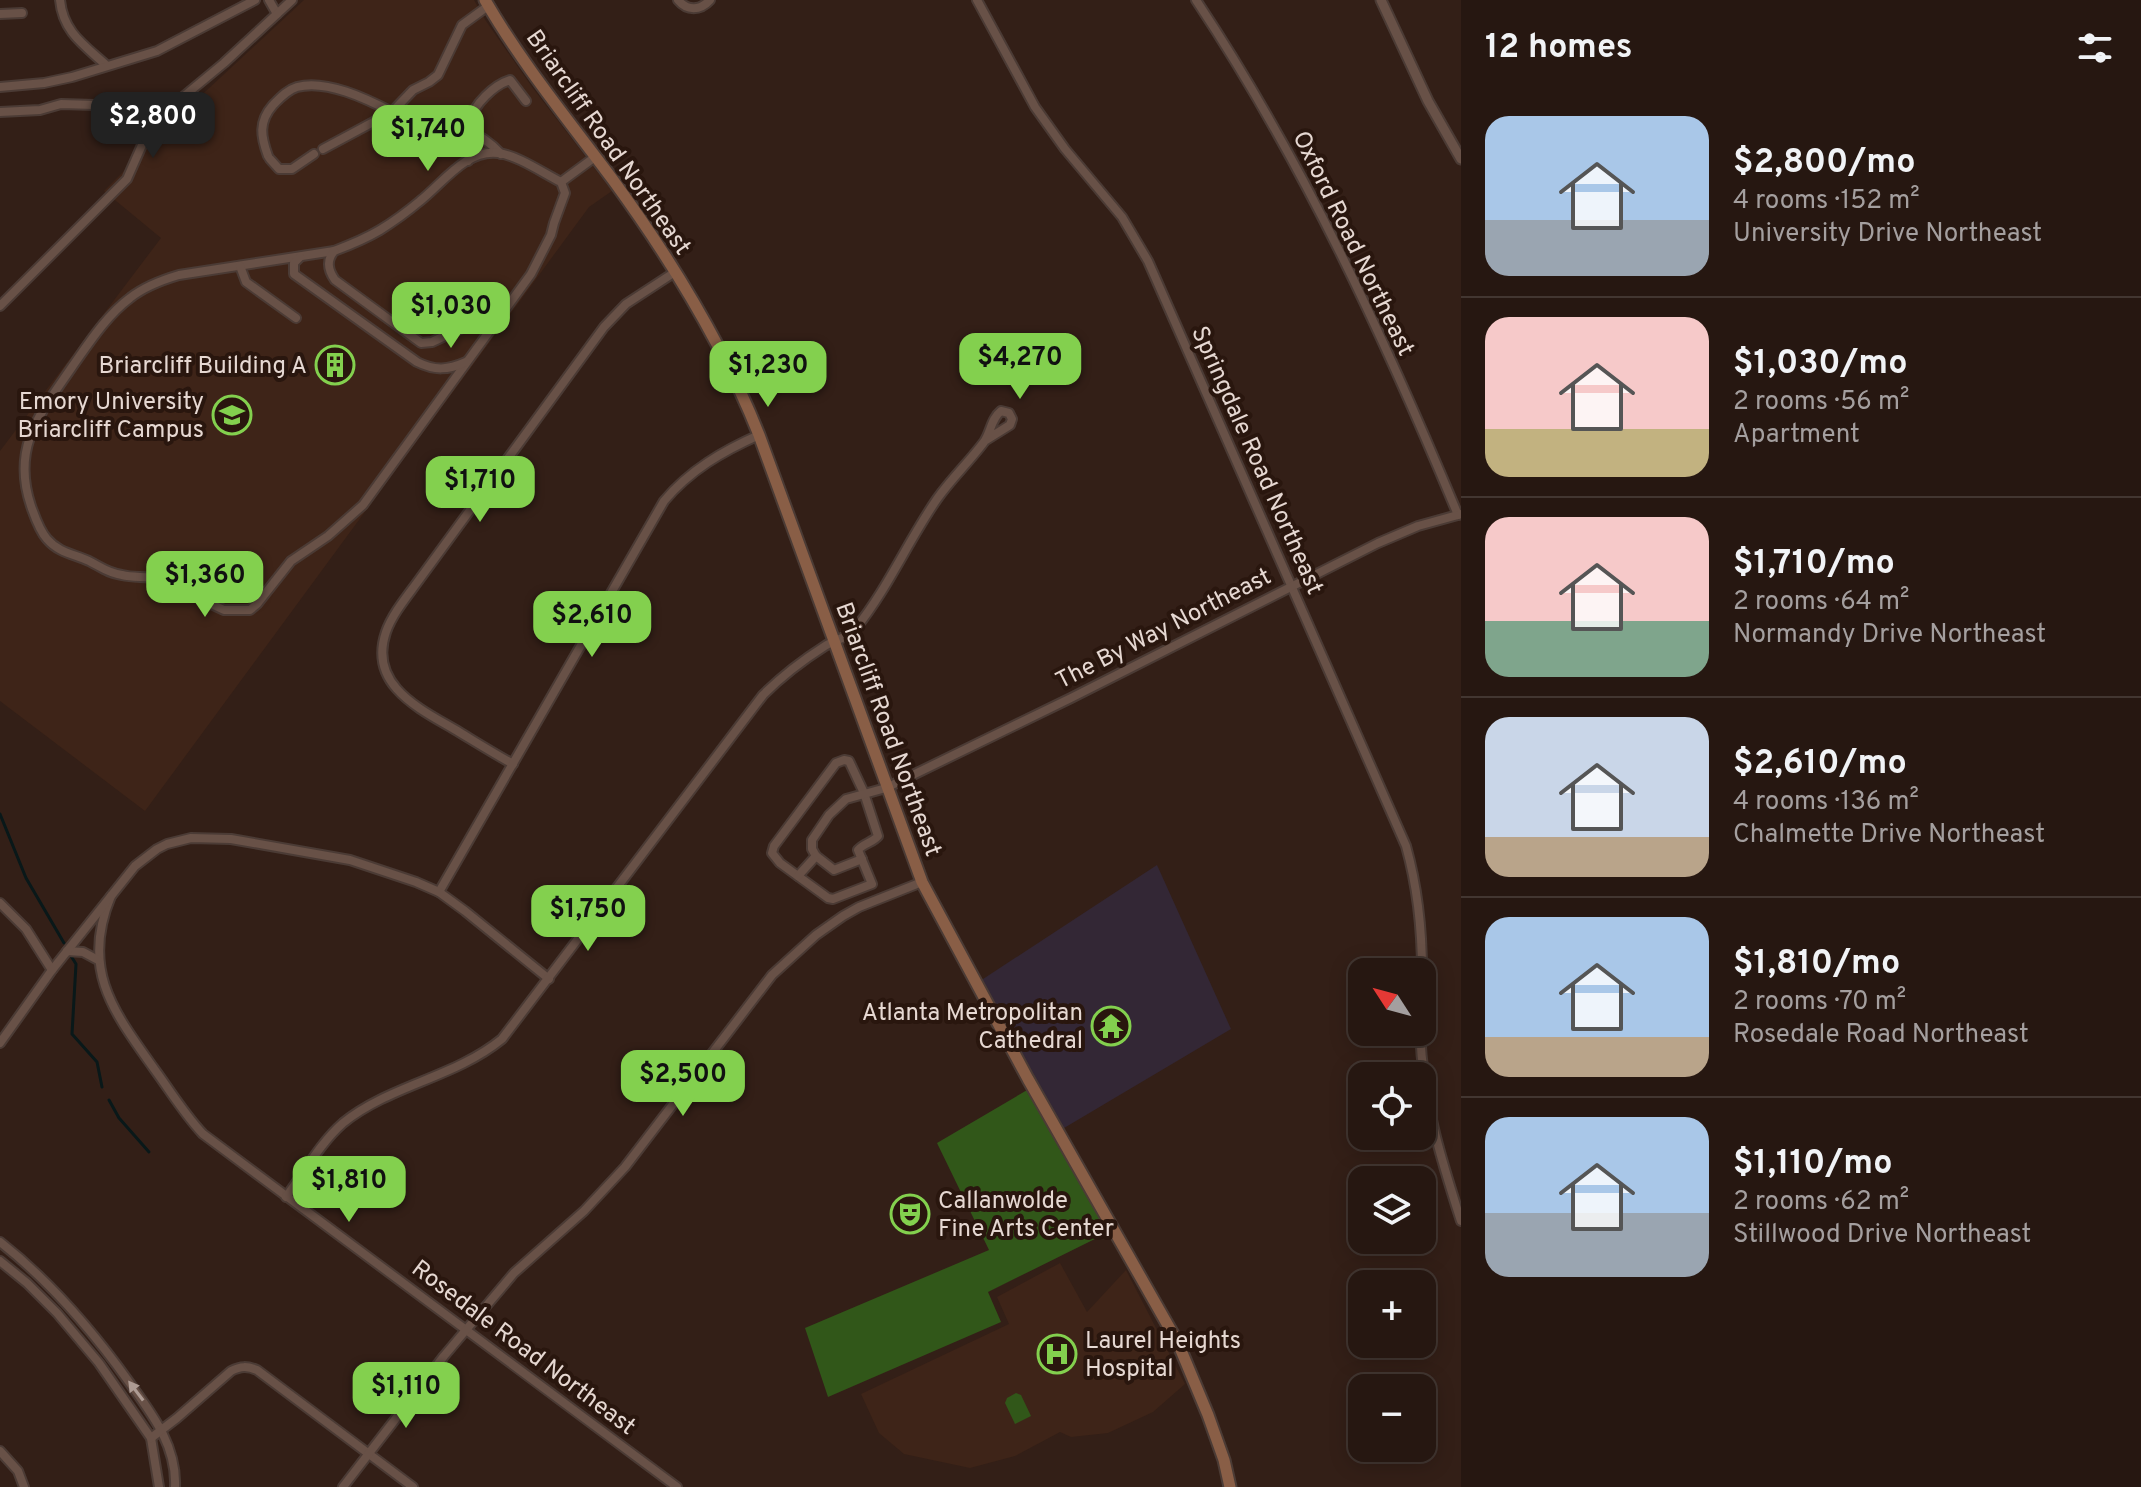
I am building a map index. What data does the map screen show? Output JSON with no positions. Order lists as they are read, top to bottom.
{
  "streets": {
    "main road": ["Briarcliff Road Northeast"],
    "street": [
      "Oxford Road Northeast",
      "Springdale Road Northeast",
      "The By Way Northeast",
      "Rosedale Road Northeast"
    ]
  },
  "crossings": [
    ["Briarcliff Road Northeast", "The By Way Northeast"],
    ["Oxford Road Northeast", "The By Way Northeast"],
    ["Springdale Road Northeast", "The By Way Northeast"]
  ],
  "places": {
    "building": ["Briarcliff Building A"],
    "school or university": ["Emory University Briarcliff Campus"],
    "temple": ["Atlanta Metropolitan Cathedral"],
    "theatre": ["Callanwolde Fine Arts Center"],
    "hospital": ["Laurel Heights Hospital"]
  },
  "north": "top left",
  "page": {
    "heading": "12 homes",
    "price": [
      "$2,800",
      "$1,740",
      "$1,030",
      "$4,270",
      "$1,230",
      "$1,710",
      "$1,360",
      "$2,610",
      "$1,750",
      "$2,500",
      "$1,810",
      "$1,110"
    ],
    "list": [
      {
        "name": "$2,800/mo",
        "note": "4 rooms · 152 m² · University Drive Northeast"
      },
      {
        "name": "$1,030/mo",
        "note": "2 rooms · 56 m² · Apartment"
      },
      {
        "name": "$1,710/mo",
        "note": "2 rooms · 64 m² · Normandy Drive Northeast"
      },
      {
        "name": "$2,610/mo",
        "note": "4 rooms · 136 m² · Chalmette Drive Northeast"
      },
      {
        "name": "$1,810/mo",
        "note": "2 rooms · 70 m² · Rosedale Road Northeast"
      },
      {
        "name": "$1,110/mo",
        "note": "2 rooms · 62 m² · Stillwood Drive Northeast"
      }
    ],
    "map_buttons": ["+", "−"]
  }
}
